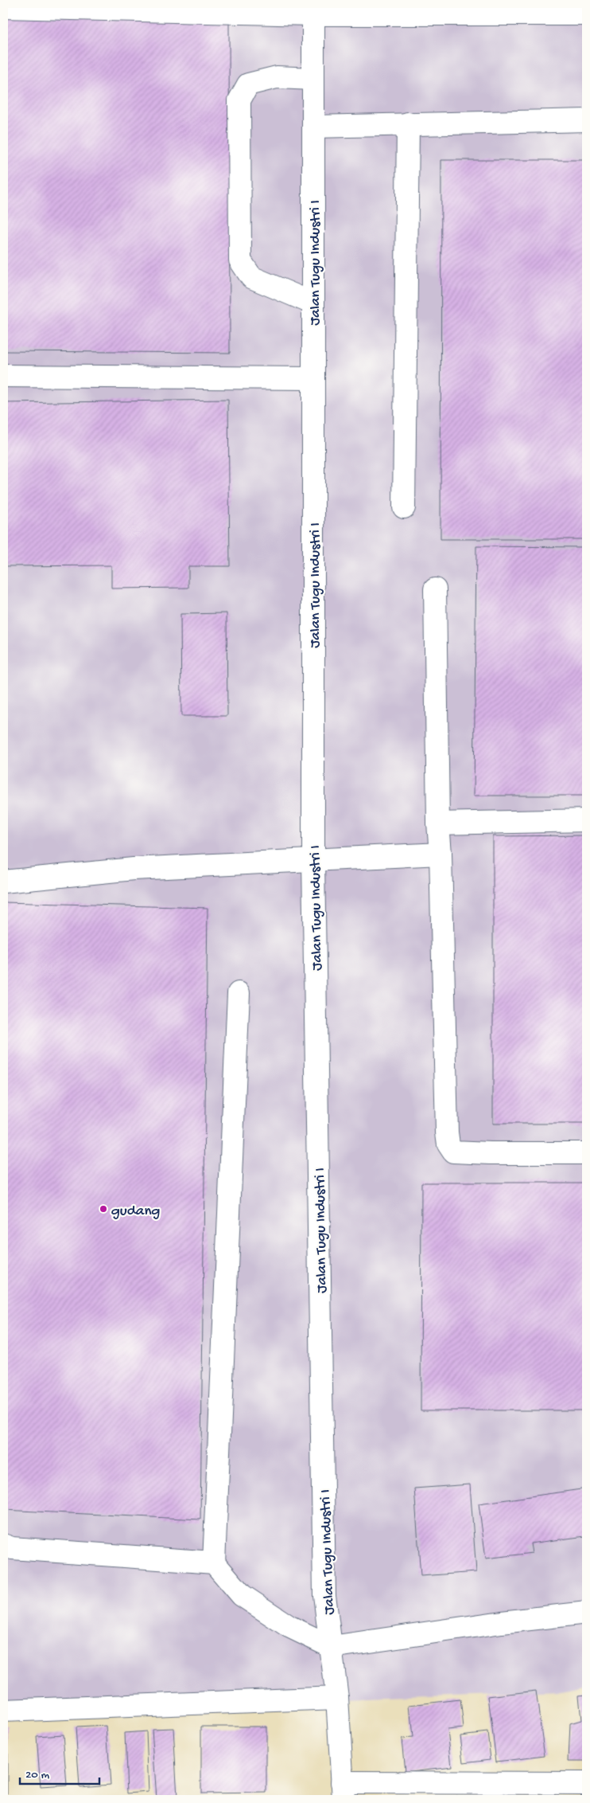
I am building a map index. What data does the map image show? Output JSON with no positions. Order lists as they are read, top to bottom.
{
  "streets": {
    "street": ["Jalan Tugu Industri I"]
  },
  "places": ["gudang"],
  "scale_bar": "20 m"
}
